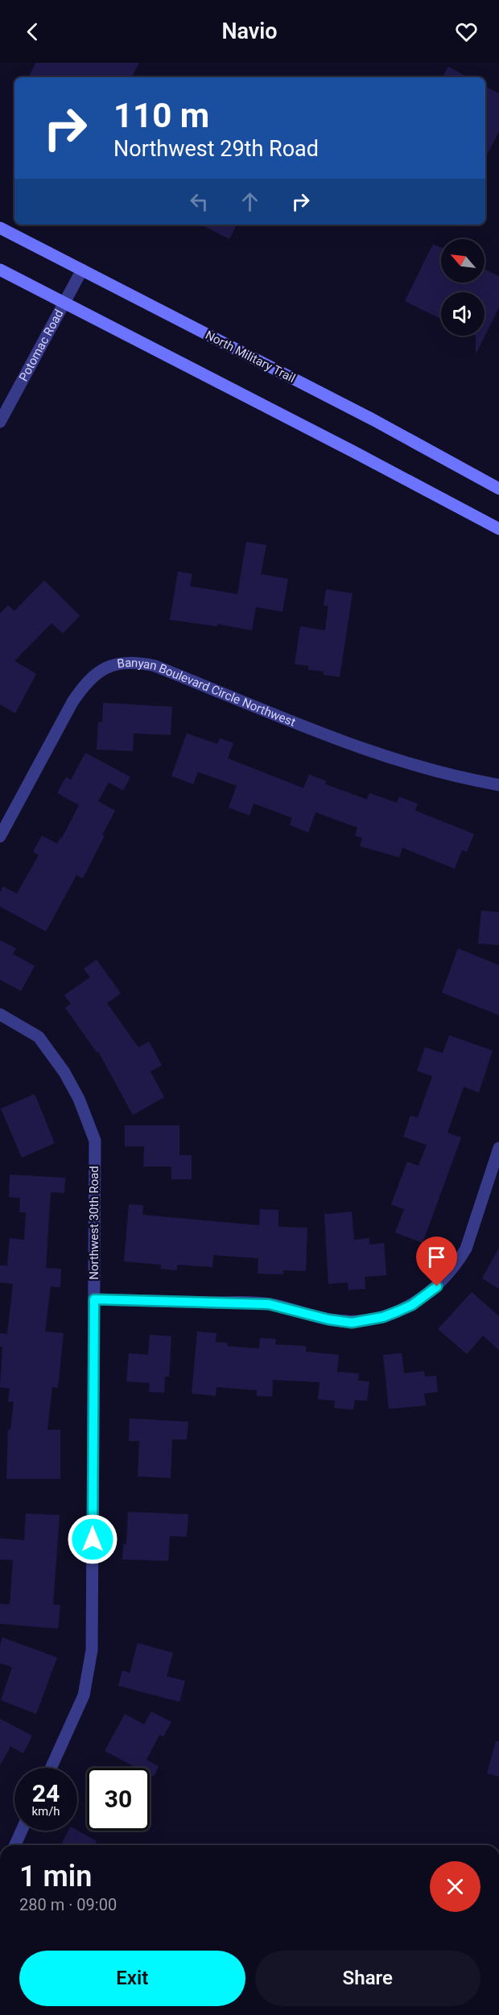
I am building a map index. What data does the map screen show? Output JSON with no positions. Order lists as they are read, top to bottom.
{
  "streets": {
    "main road": ["North Military Trail"],
    "street": ["Potomac Road", "Banyan Boulevard Circle Northwest", "Northwest 30th Road"]
  },
  "crossings": [
    ["Potomac Road", "North Military Trail"]
  ],
  "north": "top left",
  "page": {
    "header": "Navio",
    "turn": ["110 m", "Northwest 29th Road"],
    "speed": "24 km/h",
    "limit": "30",
    "heading": ["1 min", "280 m · 09:00"],
    "buttons": ["Exit", "Share"]
  }
}
